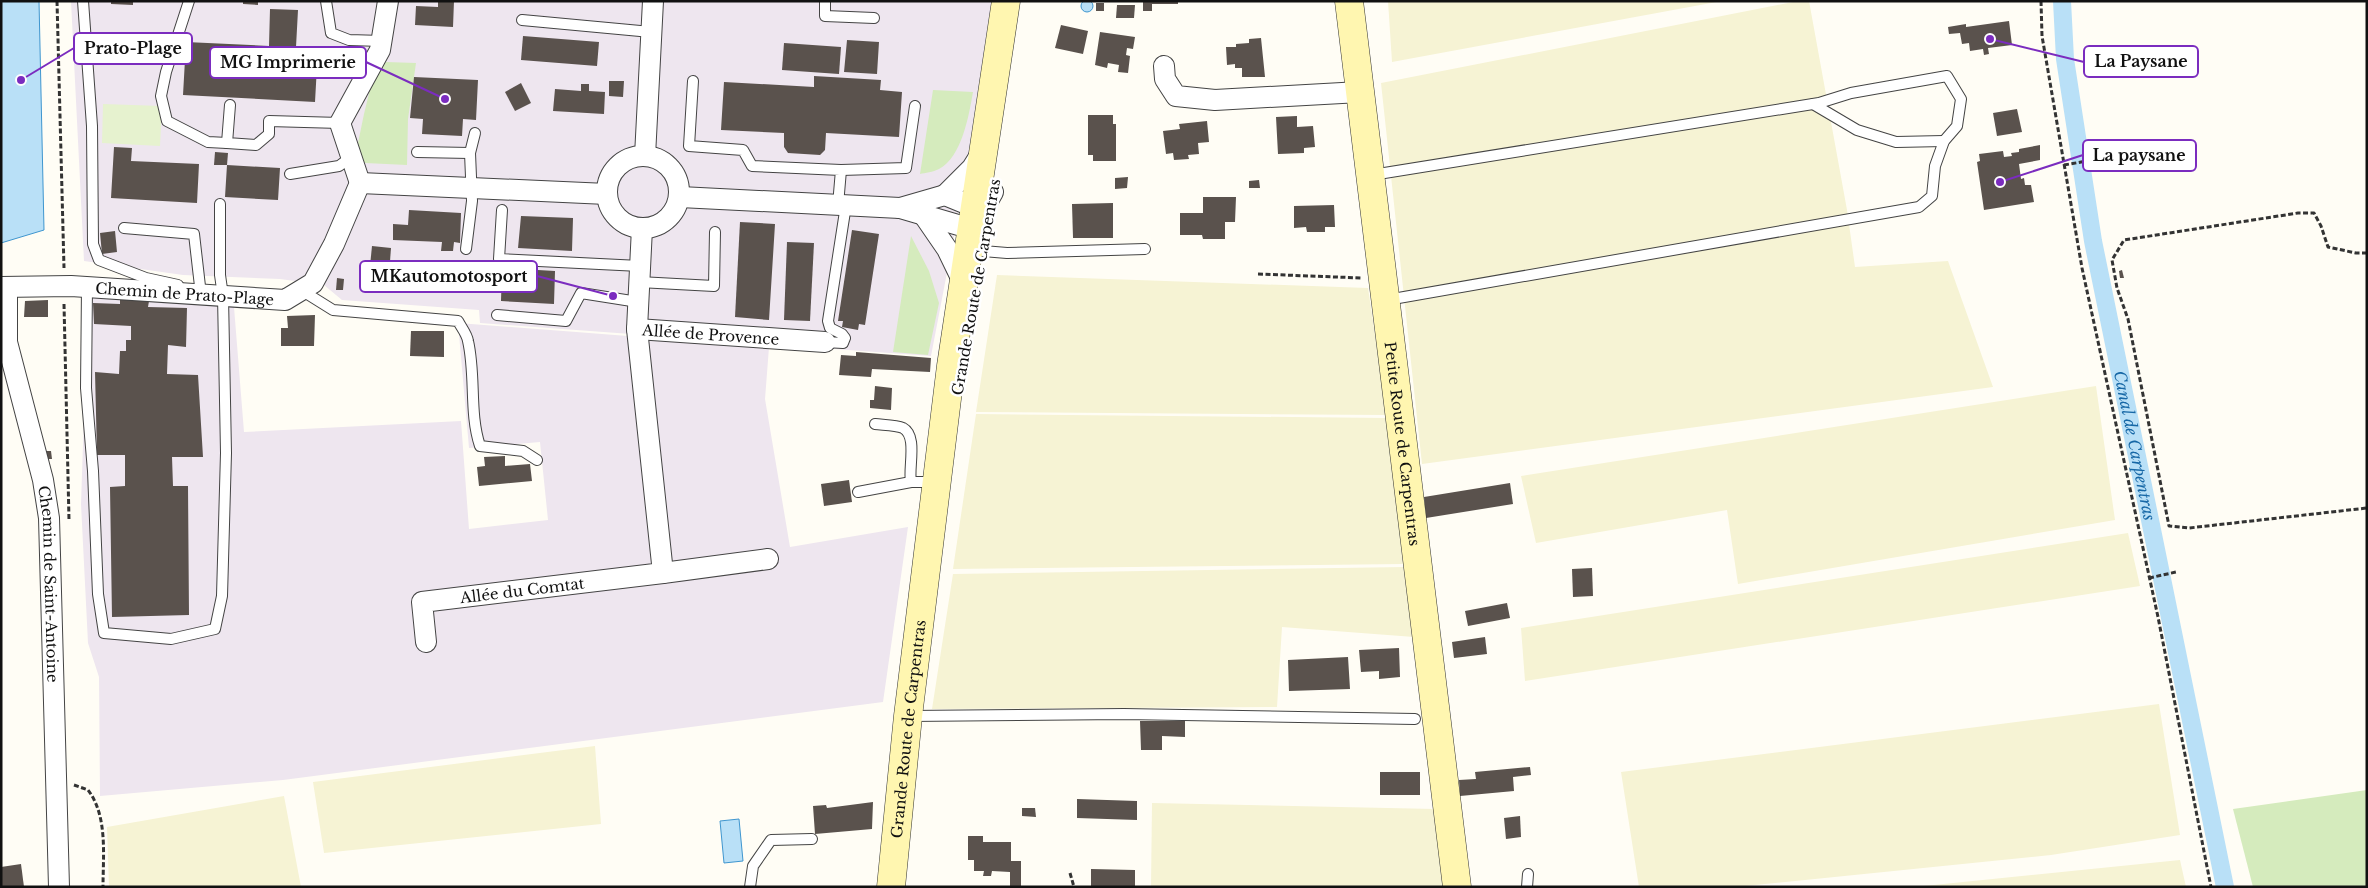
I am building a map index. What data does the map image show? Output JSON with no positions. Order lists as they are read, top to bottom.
{
  "streets": {
    "main road": ["Grande Route de Carpentras", "Petite Route de Carpentras"],
    "street": [
      "Chemin de Prato-Plage",
      "Allée de Provence",
      "Chemin de Saint-Antoine",
      "Allée du Comtat"
    ]
  },
  "crossings": [
    ["Chemin de Prato-Plage", "Chemin de Saint-Antoine"]
  ],
  "water": ["Canal de Carpentras"],
  "places": [
    "La Paysane",
    "Prato-Plage",
    "MG Imprimerie",
    "La paysane",
    "MKautomotosport"
  ]
}
